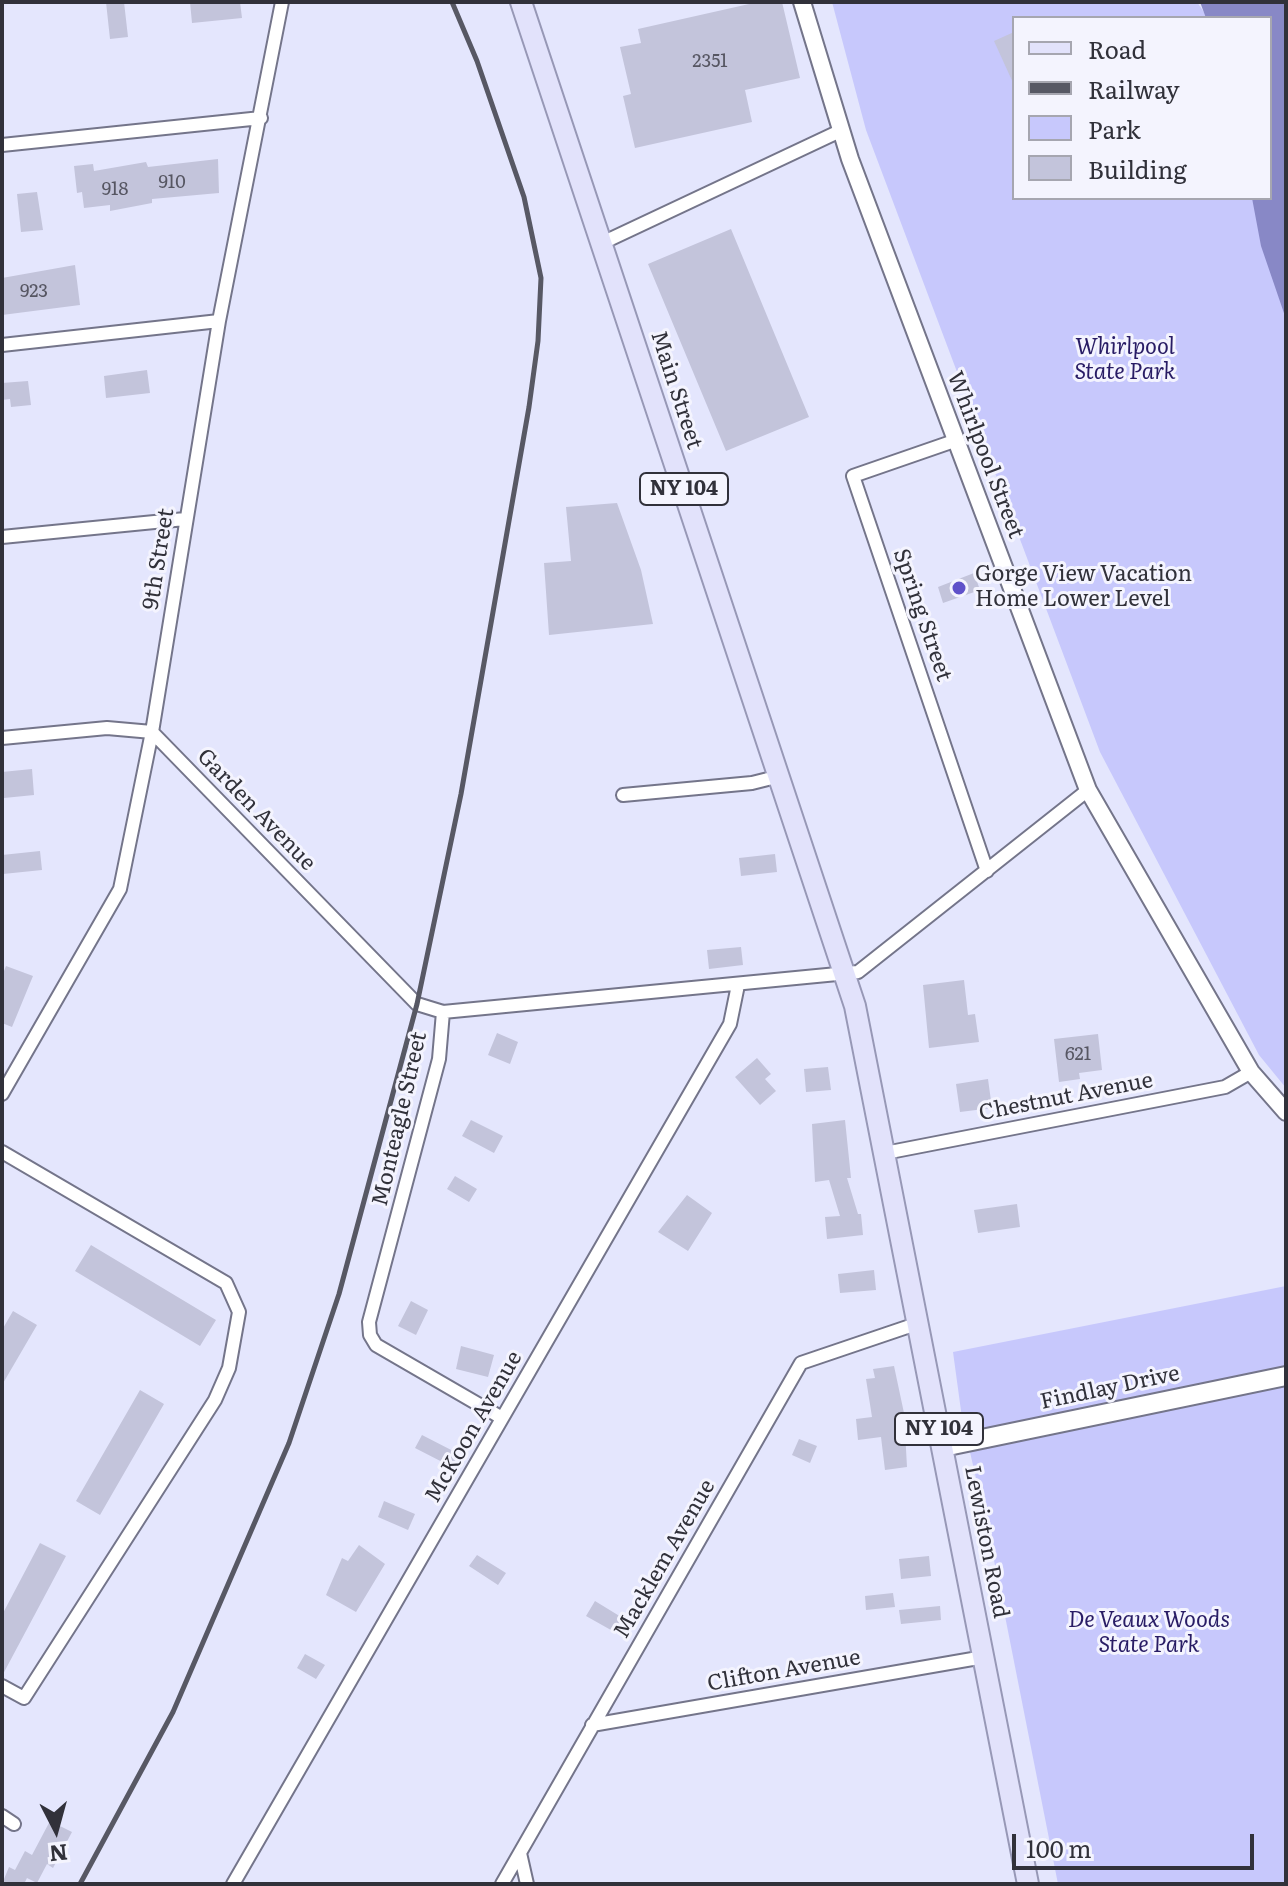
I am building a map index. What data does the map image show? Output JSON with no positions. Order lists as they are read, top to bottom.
{
  "streets": {
    "main road": [
      "Main Street",
      "NY 104",
      "Findlay Drive",
      "Lewiston Road"
    ],
    "street": [
      "Whirlpool Street",
      "9th Street",
      "Spring Street",
      "Garden Avenue",
      "Chestnut Avenue",
      "Monteagle Street",
      "McKoon Avenue",
      "Macklem Avenue",
      "Clifton Avenue"
    ]
  },
  "crossings": [
    ["Main Street", "Monteagle Street"],
    ["Main Street", "Lewiston Road"],
    ["Whirlpool Street", "Spring Street"],
    ["Whirlpool Street", "Chestnut Avenue"],
    ["9th Street", "Garden Avenue"],
    ["Garden Avenue", "Monteagle Street"],
    ["Chestnut Avenue", "Lewiston Road"],
    ["Monteagle Street", "McKoon Avenue"],
    ["Monteagle Street", "Lewiston Road"],
    ["Findlay Drive", "Lewiston Road"],
    ["Lewiston Road", "Macklem Avenue"],
    ["Lewiston Road", "Clifton Avenue"],
    ["Macklem Avenue", "Clifton Avenue"]
  ],
  "parks": ["Whirlpool State Park", "De Veaux Woods State Park"],
  "places": ["Gorge View Vacation Home Lower Level"],
  "house_numbers": [
    "2351",
    "910",
    "918",
    "923",
    "621"
  ],
  "legend": [
    "Road",
    "Railway",
    "Park",
    "Building"
  ],
  "scale_bar": "100 m",
  "north": "bottom"
}
